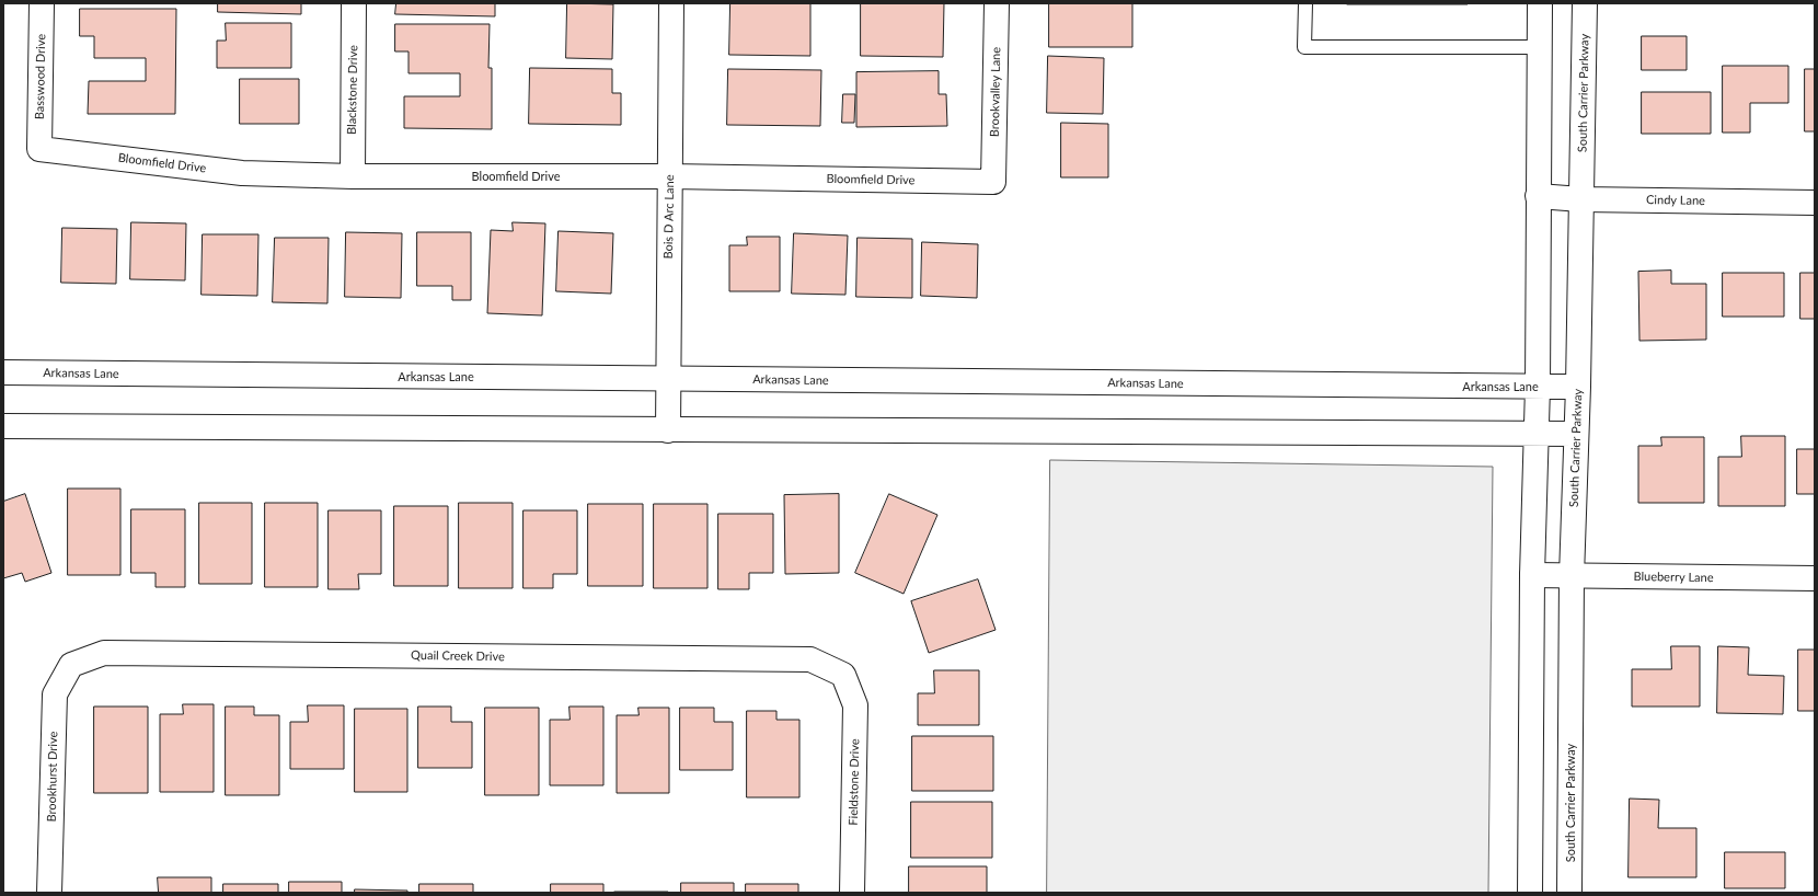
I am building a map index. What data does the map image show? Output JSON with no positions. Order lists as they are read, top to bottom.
{
  "streets": {
    "main road": [
      "Basswood Drive",
      "Blackstone Drive",
      "Brookvalley Lane",
      "South Carrier Parkway",
      "Bloomfield Drive",
      "Cindy Lane",
      "Bois D Arc Lane",
      "Arkansas Lane",
      "Blueberry Lane",
      "Quail Creek Drive",
      "Brookhurst Drive",
      "Fieldstone Drive"
    ]
  },
  "crossings": [
    ["Basswood Drive", "Bloomfield Drive"],
    ["Blackstone Drive", "Bloomfield Drive"],
    ["Brookvalley Lane", "Bloomfield Drive"],
    ["South Carrier Parkway", "Cindy Lane"],
    ["South Carrier Parkway", "Arkansas Lane"],
    ["South Carrier Parkway", "Blueberry Lane"],
    ["Bloomfield Drive", "Bois D Arc Lane"],
    ["Bois D Arc Lane", "Arkansas Lane"],
    ["Quail Creek Drive", "Brookhurst Drive"],
    ["Quail Creek Drive", "Fieldstone Drive"]
  ]
}
